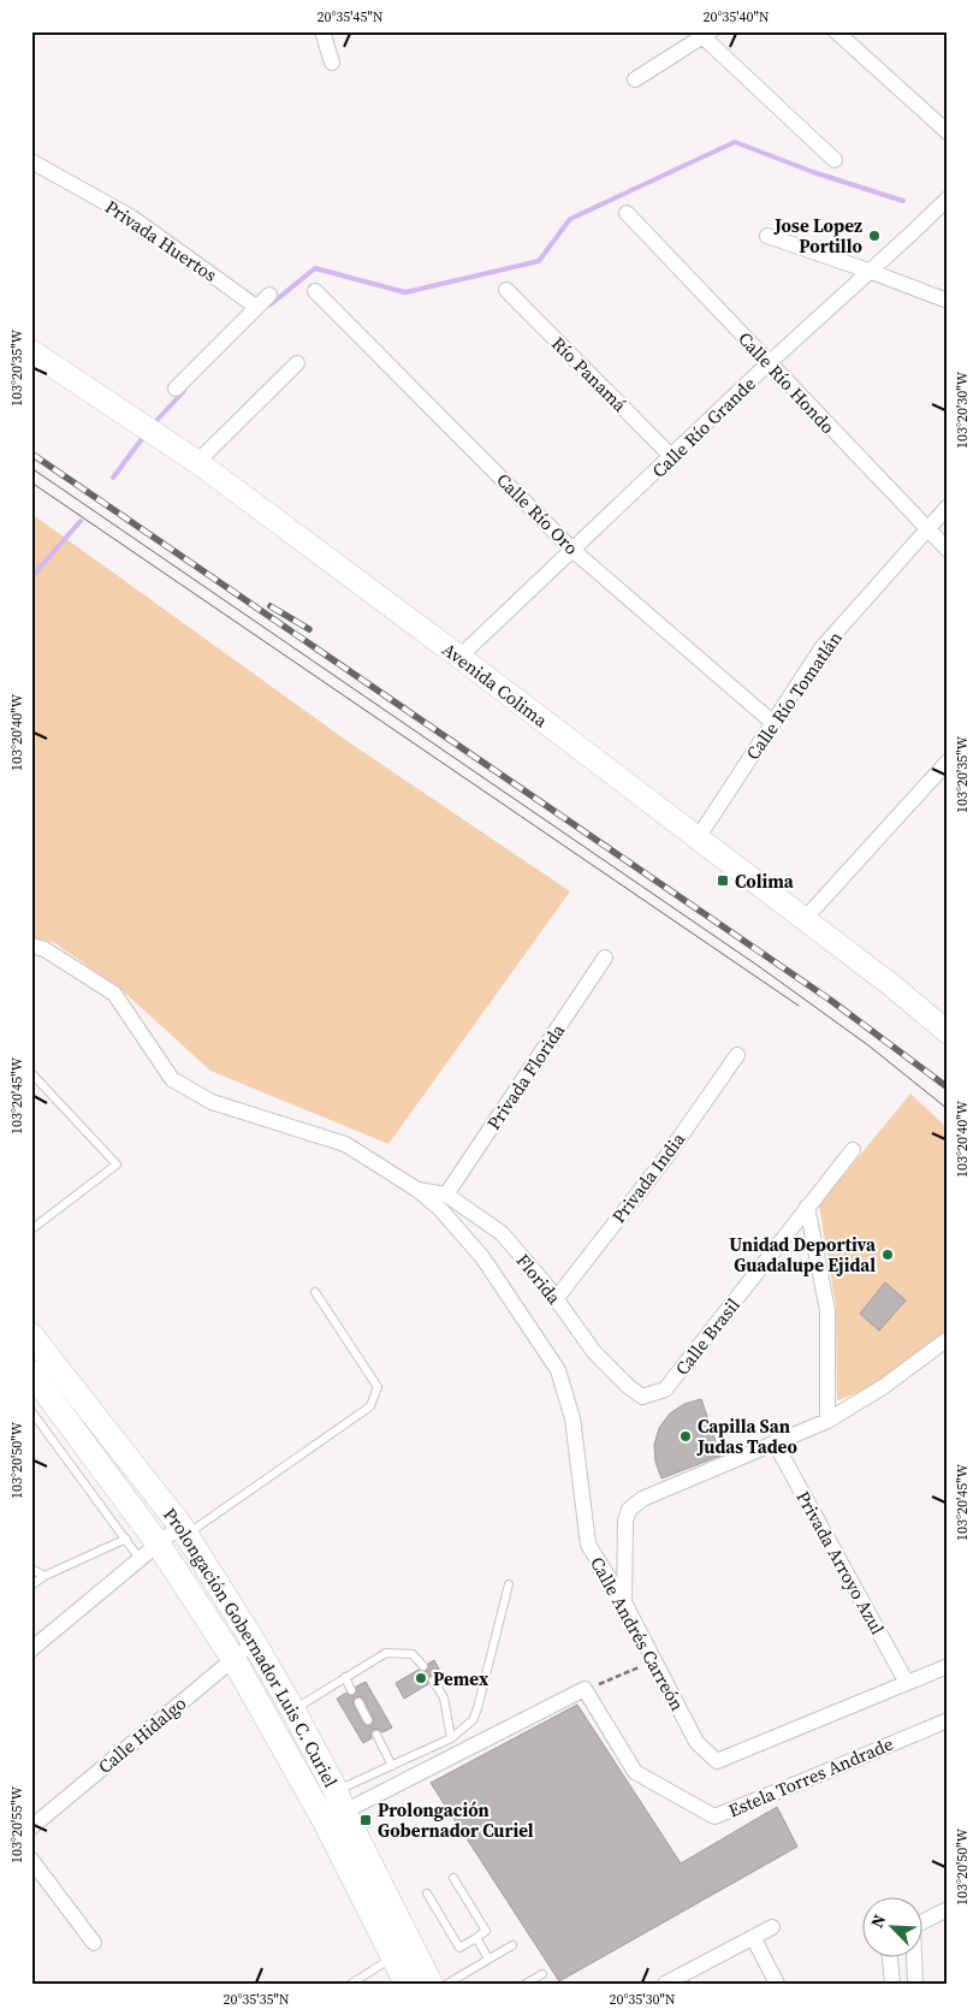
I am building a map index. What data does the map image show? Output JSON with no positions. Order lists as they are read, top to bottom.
{
  "streets": {
    "main road": ["Prolongación Gobernador Luis C. Curiel"],
    "street": [
      "Privada Huertos",
      "Río Panamá",
      "Calle Río Hondo",
      "Calle Río Grande",
      "Calle Río Oro",
      "Avenida Colima",
      "Calle Río Tomatlán",
      "Privada Florida",
      "Privada India",
      "Florida",
      "Calle Brasil",
      "Privada Arroyo Azul",
      "Calle Andrés Carreón",
      "Calle Hidalgo",
      "Estela Torres Andrade"
    ]
  },
  "crossings": [
    ["Río Panamá", "Calle Río Grande"],
    ["Calle Río Hondo", "Calle Río Grande"],
    ["Calle Río Hondo", "Calle Río Tomatlán"],
    ["Calle Río Grande", "Calle Río Oro"],
    ["Calle Río Grande", "Avenida Colima"],
    ["Calle Río Oro", "Calle Río Tomatlán"],
    ["Avenida Colima", "Calle Río Tomatlán"],
    ["Privada Florida", "Florida"],
    ["Privada India", "Florida"],
    ["Florida", "Calle Brasil"],
    ["Florida", "Calle Andrés Carreón"],
    ["Privada Arroyo Azul", "Calle Andrés Carreón"],
    ["Prolongación Gobernador Luis C. Curiel", "Calle Hidalgo"]
  ],
  "places": {
    "other": [
      "Jose Lopez Portillo",
      "Unidad Deportiva Guadalupe Ejidal",
      "Capilla San Judas Tadeo",
      "Pemex"
    ],
    "transit": ["Colima", "Prolongación Gobernador Curiel"]
  },
  "north": "top left",
  "coordinates": [
    "20°35'45\"N",
    "20°35'40\"N",
    "103°20'35\"W",
    "103°20'30\"W",
    "103°20'40\"W",
    "103°20'45\"W",
    "103°20'50\"W",
    "103°20'55\"W",
    "20°35'35\"N",
    "20°35'30\"N"
  ]
}
